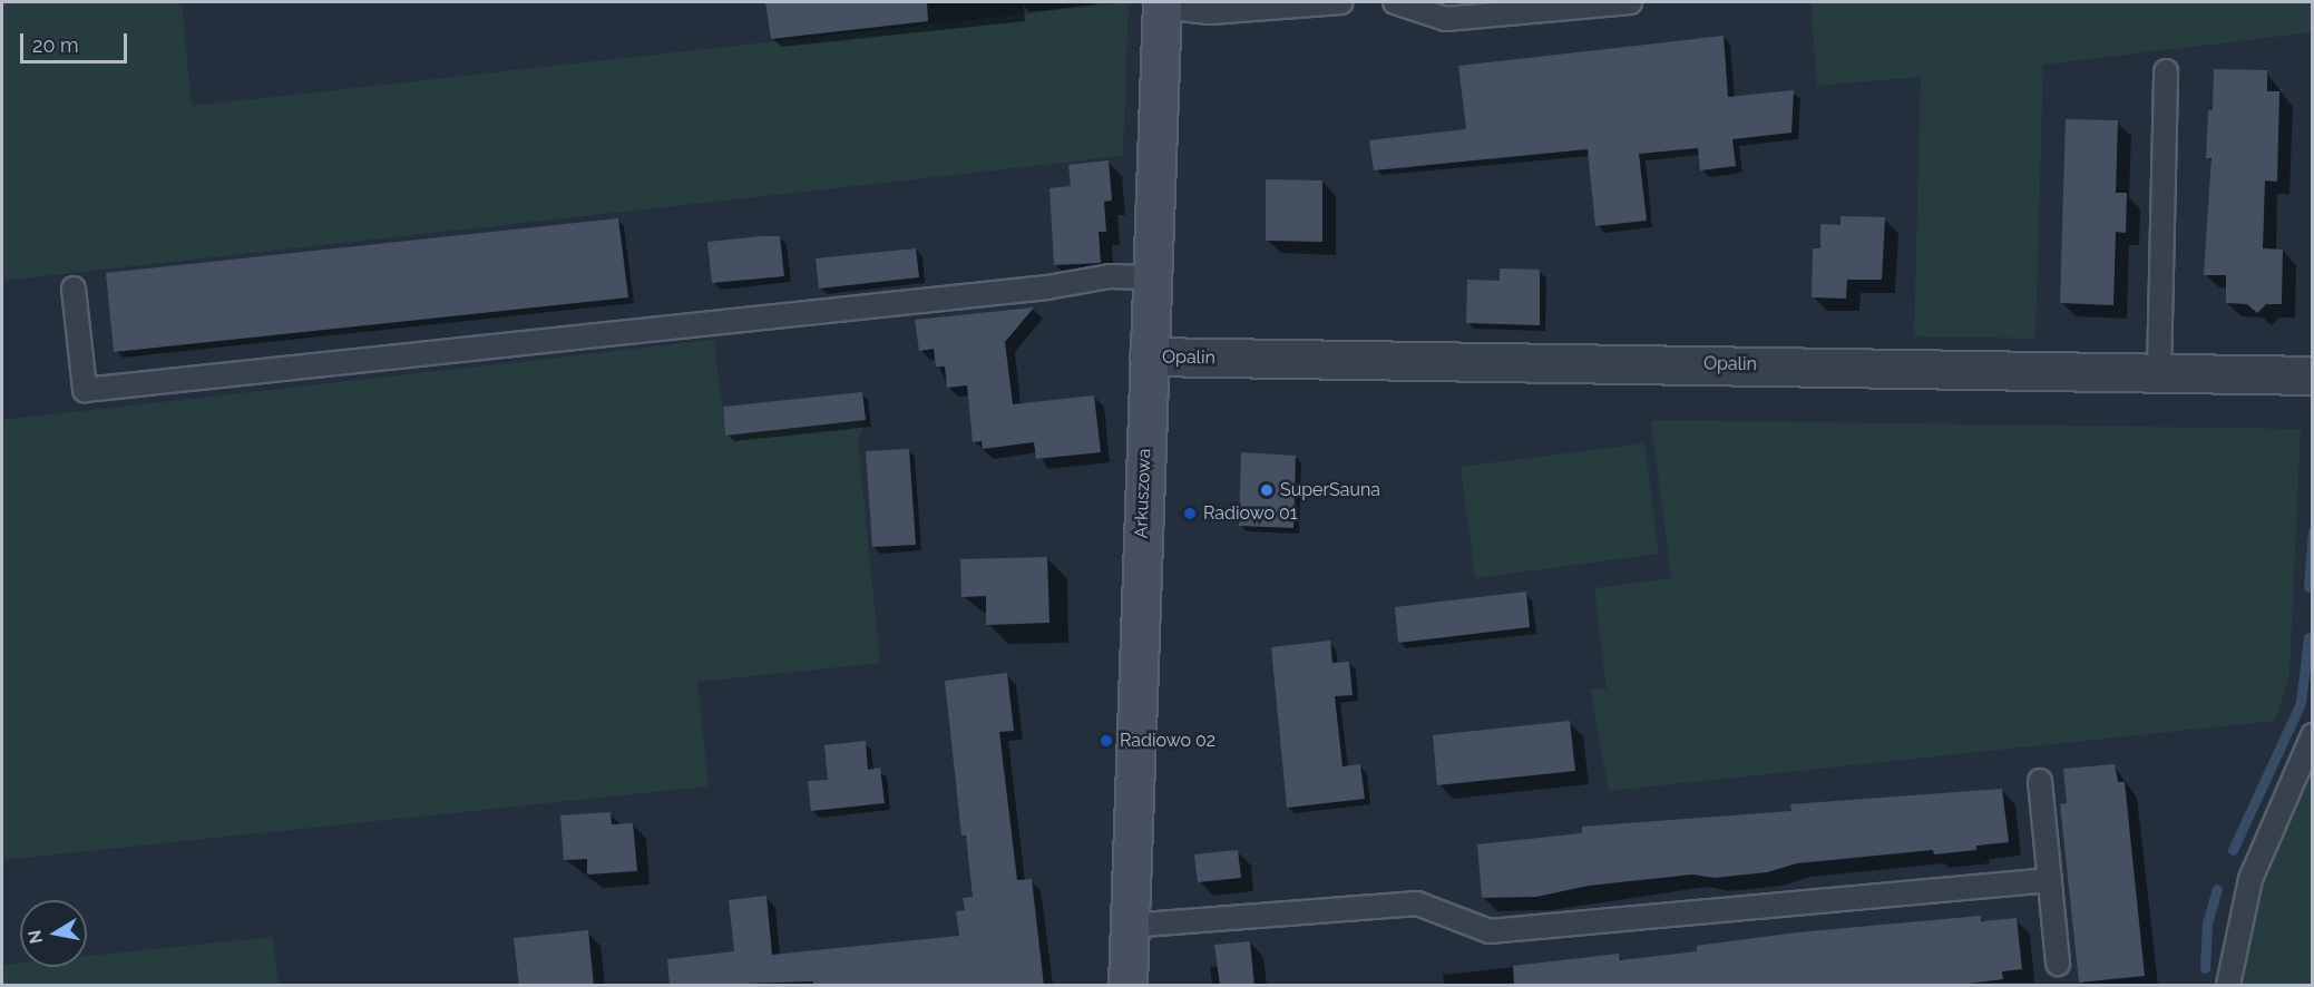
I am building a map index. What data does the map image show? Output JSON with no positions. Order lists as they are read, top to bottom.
{
  "streets": {
    "main road": ["Arkuszowa"],
    "street": ["Opalin"]
  },
  "crossings": [
    ["Opalin", "Arkuszowa"]
  ],
  "places": ["SuperSauna", "Radiowo 01", "Radiowo 02"],
  "scale_bar": "20 m",
  "north": "left"
}
